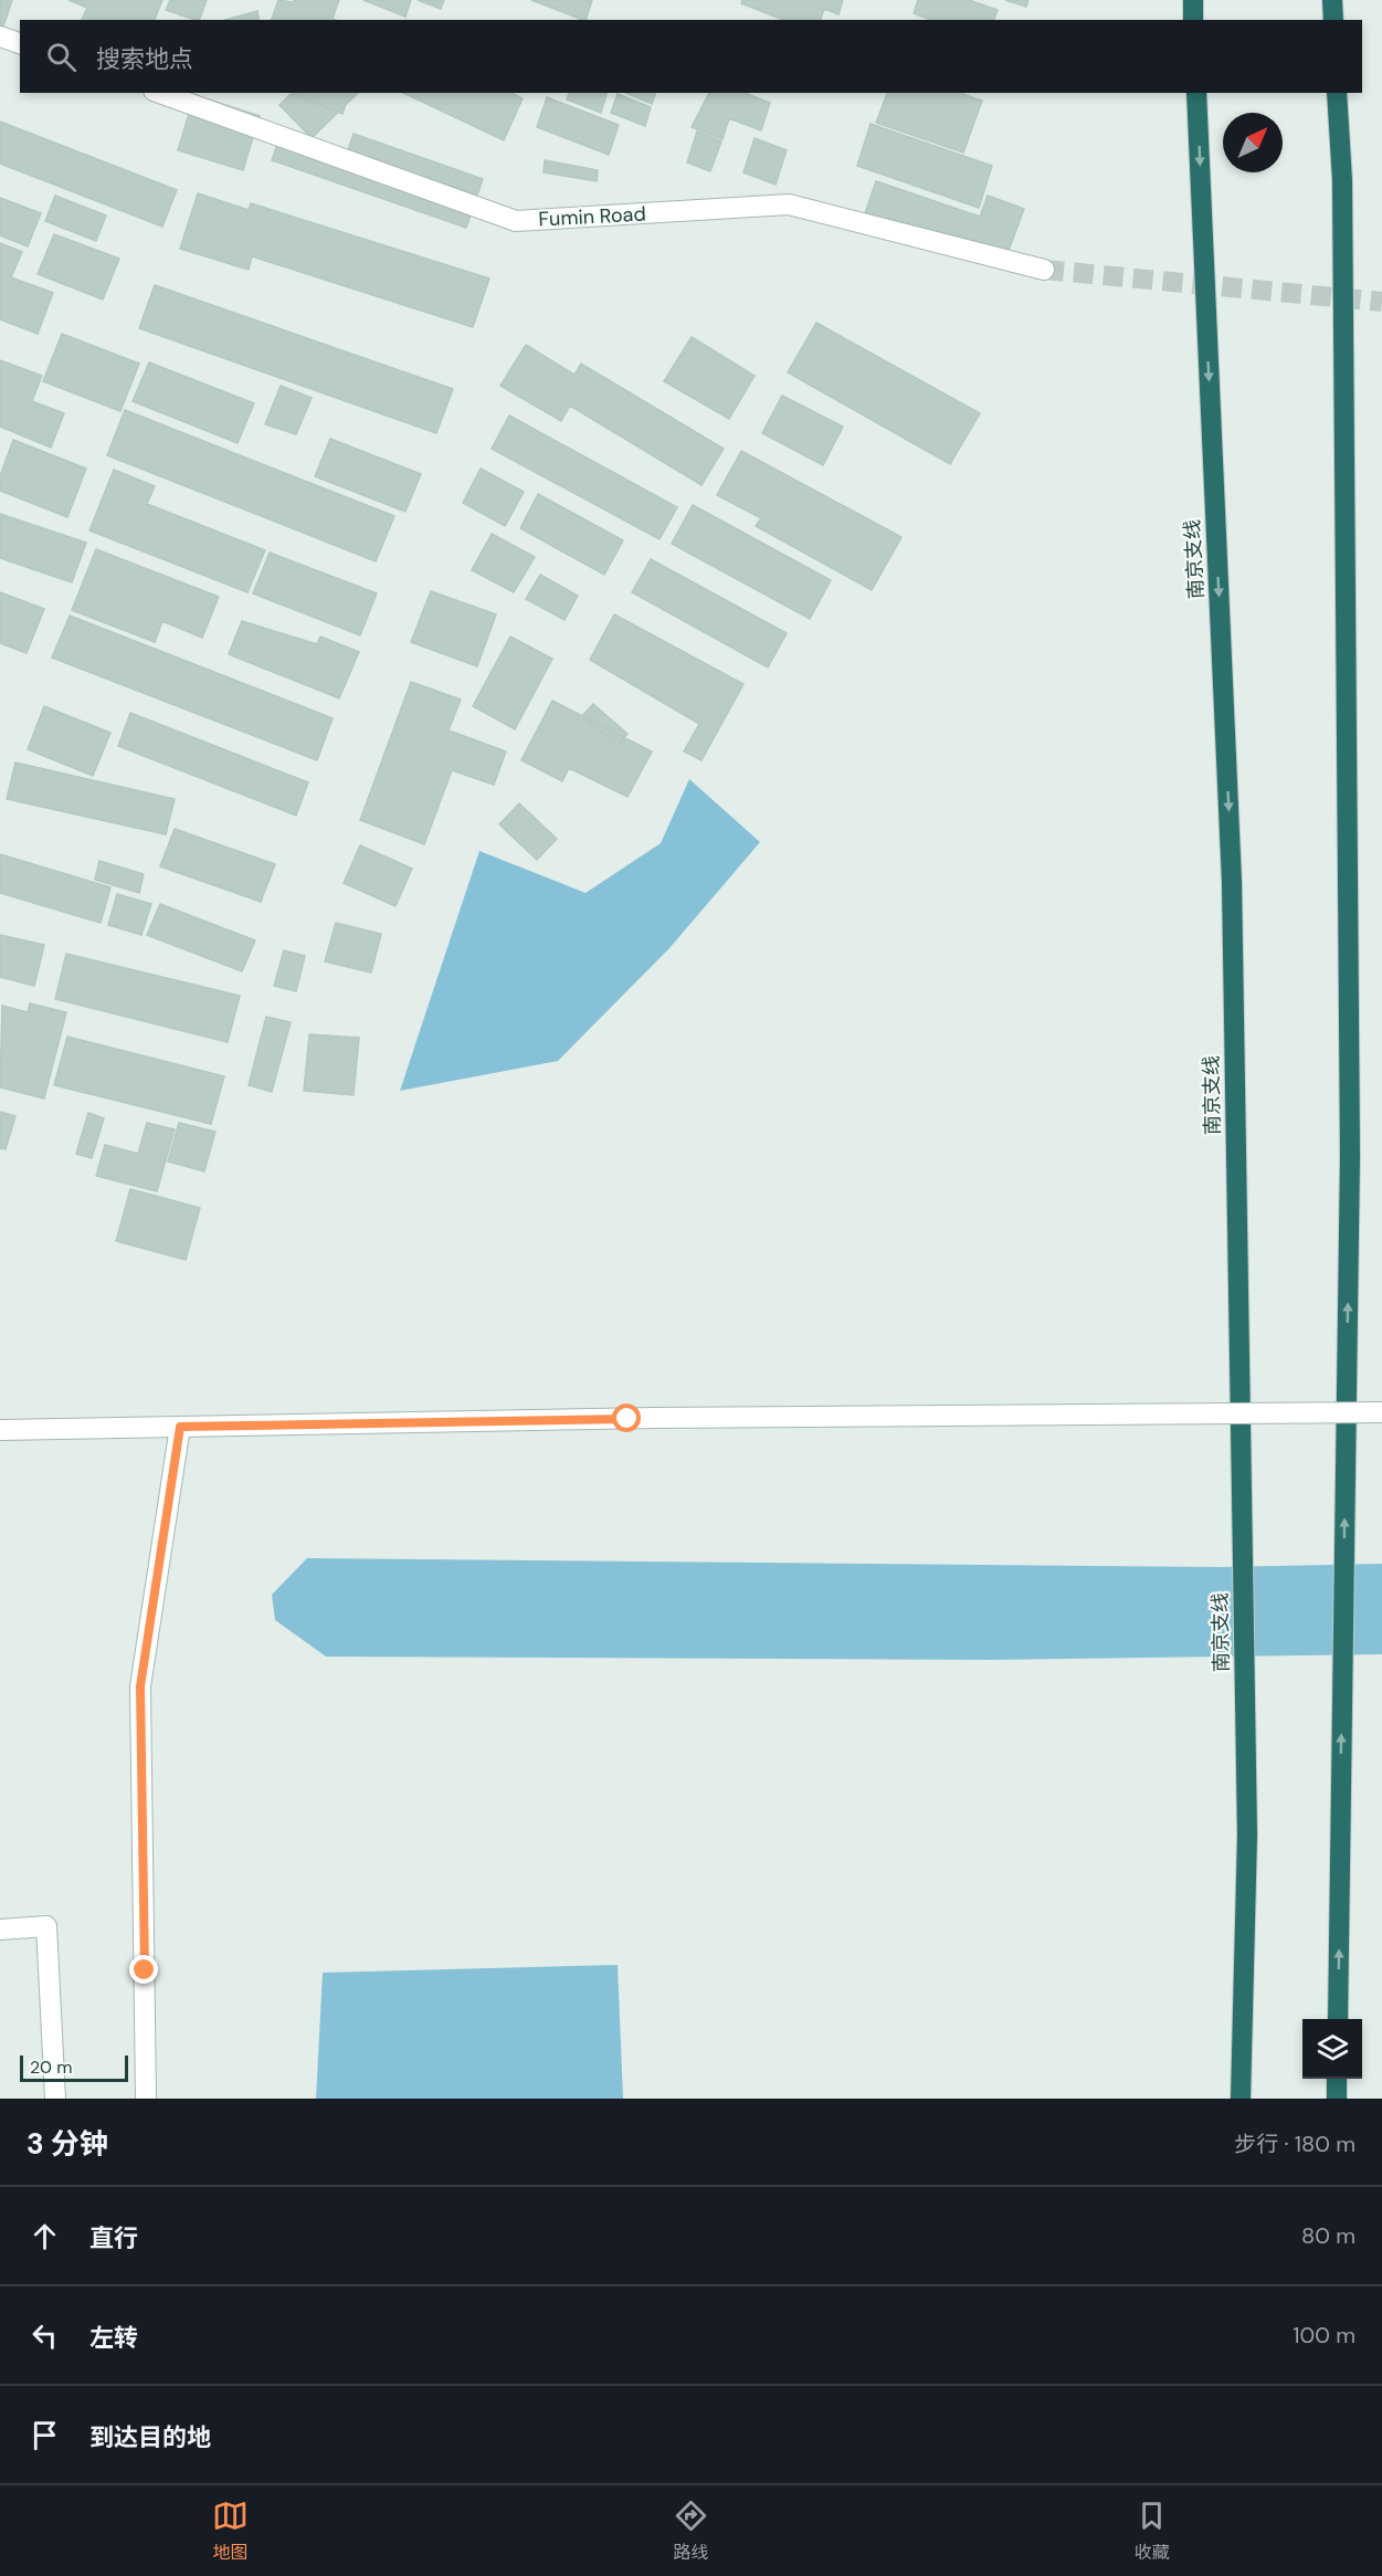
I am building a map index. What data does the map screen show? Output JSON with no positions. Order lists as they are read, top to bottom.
{
  "streets": {
    "highway": ["南京支线"],
    "street": ["Fumin Road"]
  },
  "scale_bar": "20 m",
  "north": "top right",
  "page": {
    "search": "搜索地点",
    "scale": "20 m",
    "heading": ["3 分钟", "步行 · 180 m"],
    "list": [
      ["直行", "80 m"],
      ["左转", "100 m"],
      "到达目的地"
    ],
    "nav": ["地图", "路线", "收藏"]
  }
}
